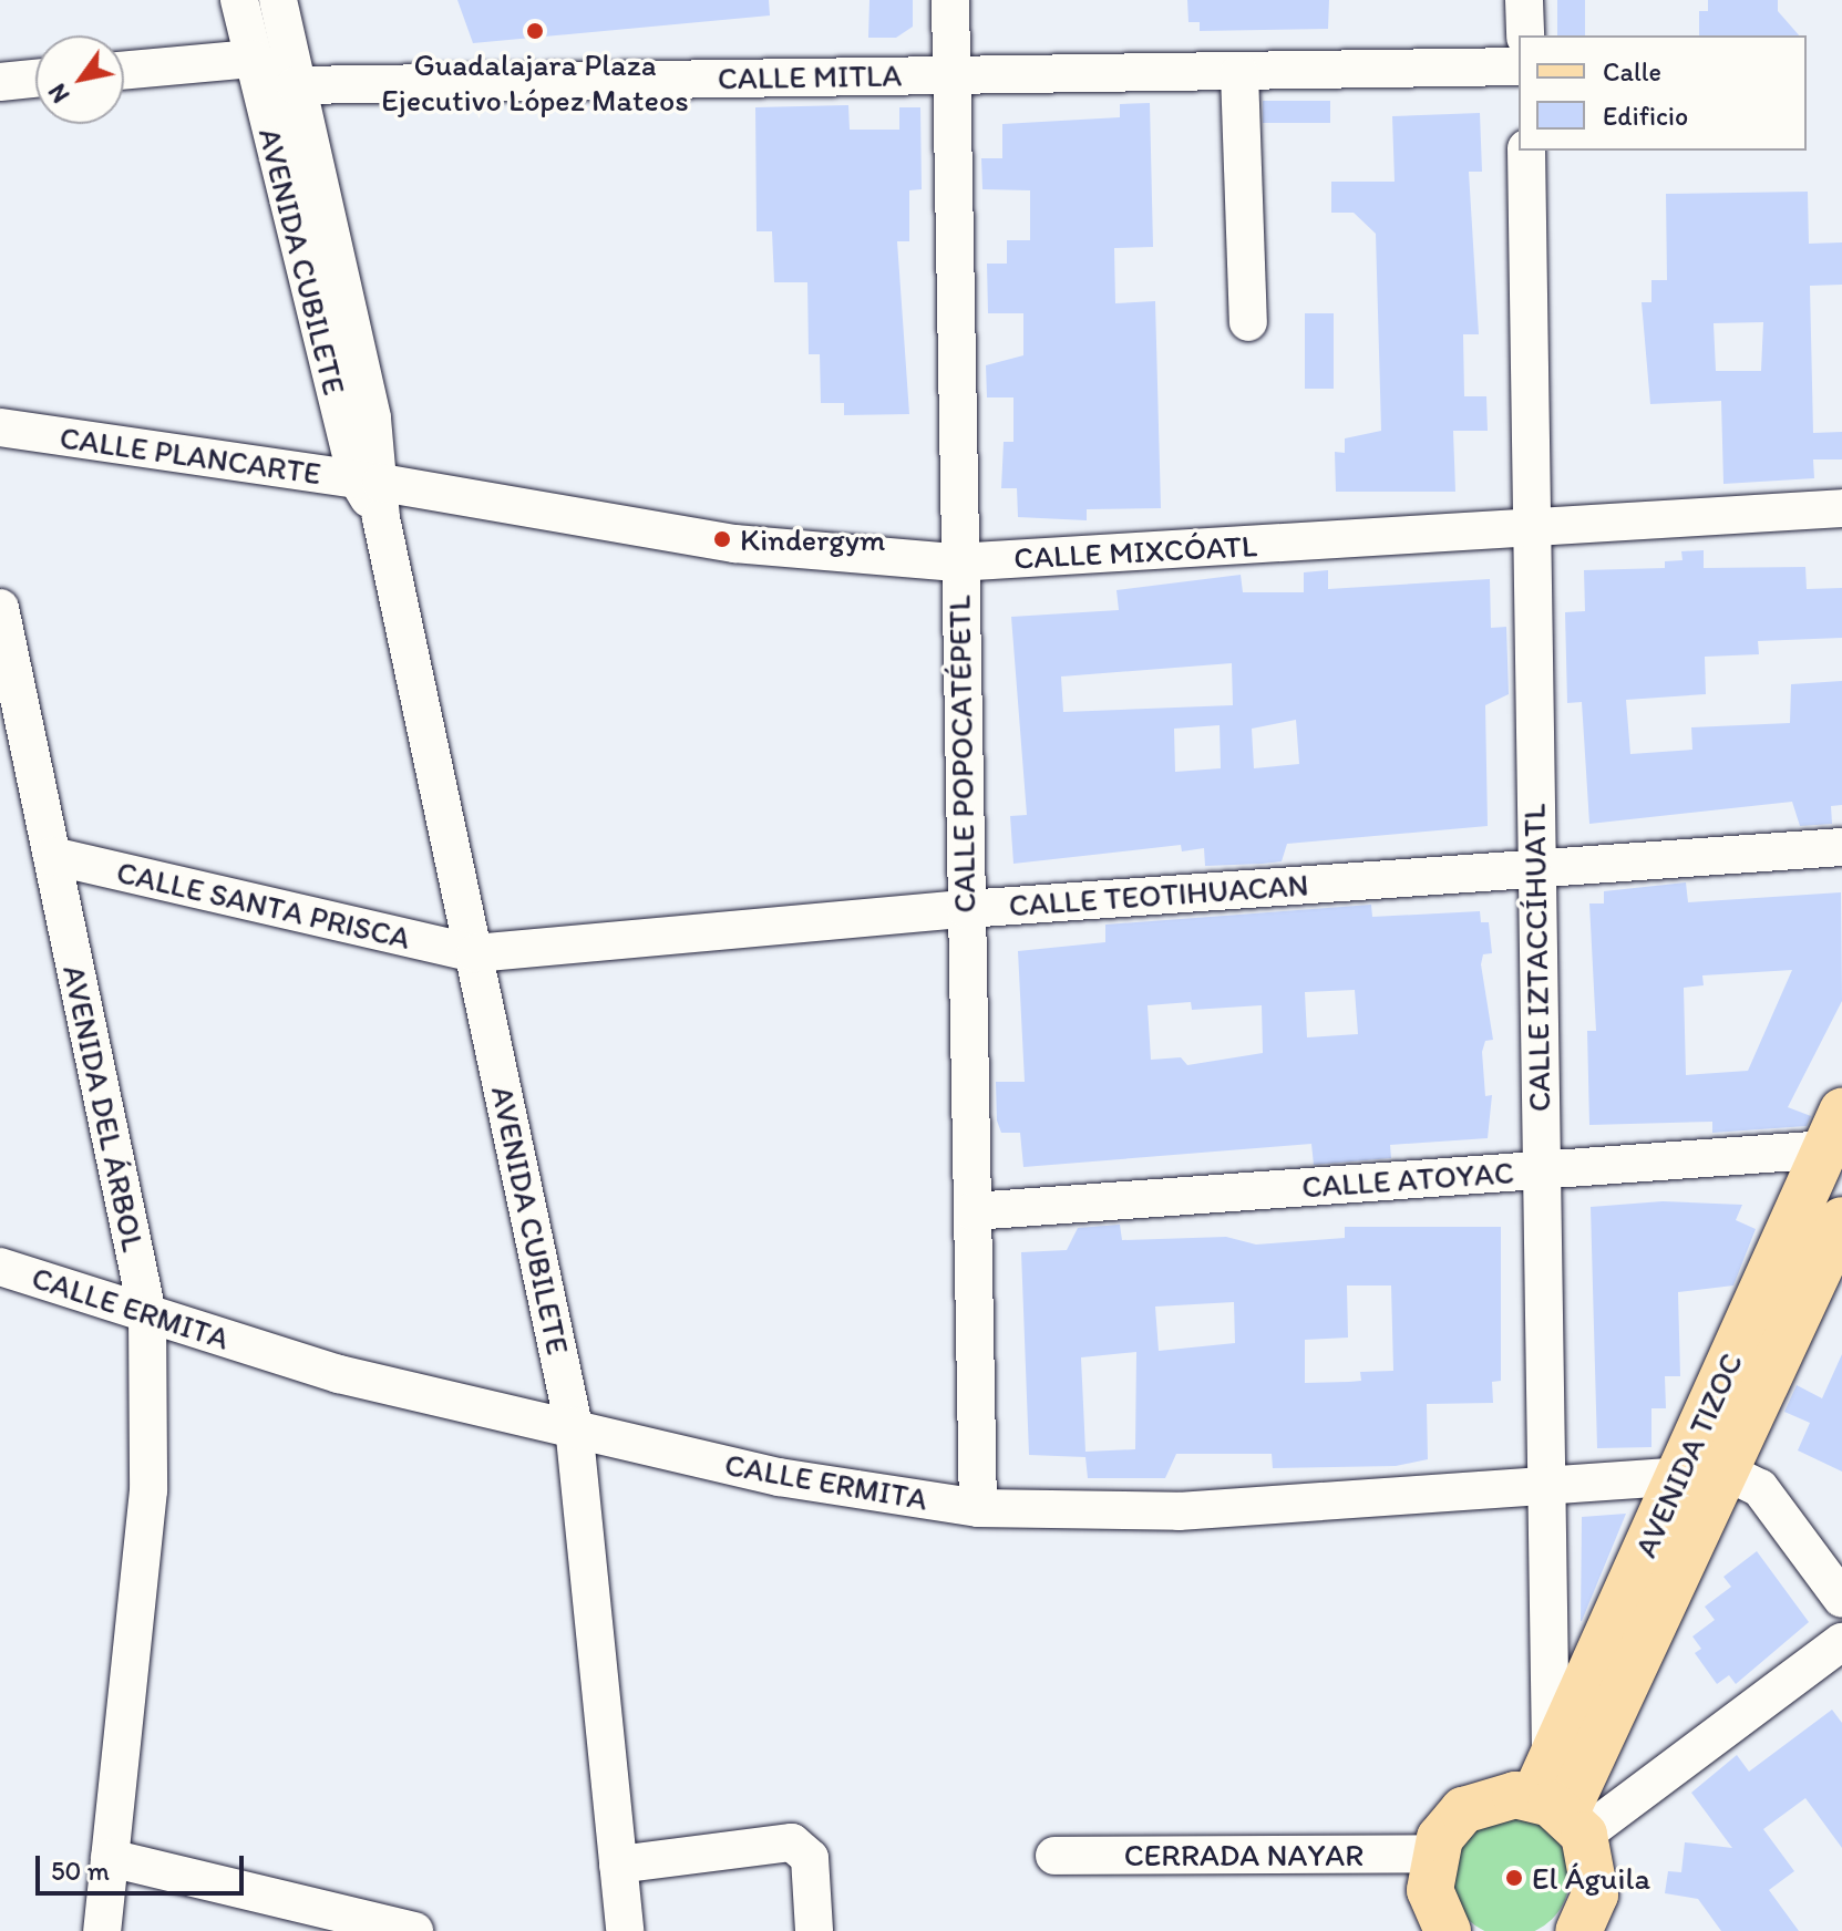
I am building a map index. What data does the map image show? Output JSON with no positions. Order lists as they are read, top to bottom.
{
  "streets": {
    "main road": ["AVENIDA TIZOC"],
    "street": [
      "CALLE MITLA",
      "AVENIDA CUBILETE",
      "CALLE PLANCARTE",
      "CALLE MIXCÓATL",
      "CALLE POPOCATÉPETL",
      "CALLE TEOTIHUACAN",
      "CALLE SANTA PRISCA",
      "CALLE IZTACCÍHUATL",
      "AVENIDA DEL ÁRBOL",
      "CALLE ATOYAC",
      "CALLE ERMITA",
      "CERRADA NAYAR"
    ]
  },
  "crossings": [
    ["CALLE MITLA", "AVENIDA CUBILETE"],
    ["CALLE MITLA", "CALLE POPOCATÉPETL"],
    ["AVENIDA CUBILETE", "CALLE PLANCARTE"],
    ["AVENIDA CUBILETE", "CALLE MIXCÓATL"],
    ["AVENIDA CUBILETE", "CALLE TEOTIHUACAN"],
    ["AVENIDA CUBILETE", "CALLE SANTA PRISCA"],
    ["AVENIDA CUBILETE", "CALLE ERMITA"],
    ["CALLE PLANCARTE", "CALLE MIXCÓATL"],
    ["CALLE MIXCÓATL", "CALLE POPOCATÉPETL"],
    ["CALLE MIXCÓATL", "CALLE IZTACCÍHUATL"],
    ["CALLE POPOCATÉPETL", "CALLE TEOTIHUACAN"],
    ["CALLE POPOCATÉPETL", "CALLE ATOYAC"],
    ["CALLE POPOCATÉPETL", "CALLE ERMITA"],
    ["CALLE TEOTIHUACAN", "CALLE SANTA PRISCA"],
    ["CALLE TEOTIHUACAN", "CALLE IZTACCÍHUATL"],
    ["CALLE SANTA PRISCA", "AVENIDA DEL ÁRBOL"],
    ["CALLE IZTACCÍHUATL", "CALLE ATOYAC"],
    ["CALLE IZTACCÍHUATL", "CALLE ERMITA"],
    ["CALLE IZTACCÍHUATL", "AVENIDA TIZOC"],
    ["AVENIDA DEL ÁRBOL", "CALLE ERMITA"],
    ["CALLE ATOYAC", "AVENIDA TIZOC"],
    ["CALLE ERMITA", "AVENIDA TIZOC"]
  ],
  "places": ["Guadalajara Plaza Ejecutivo López Mateos", "Kindergym", "El Águila"],
  "legend": ["Calle", "Edificio"],
  "scale_bar": "50 m",
  "north": "bottom left"
}
